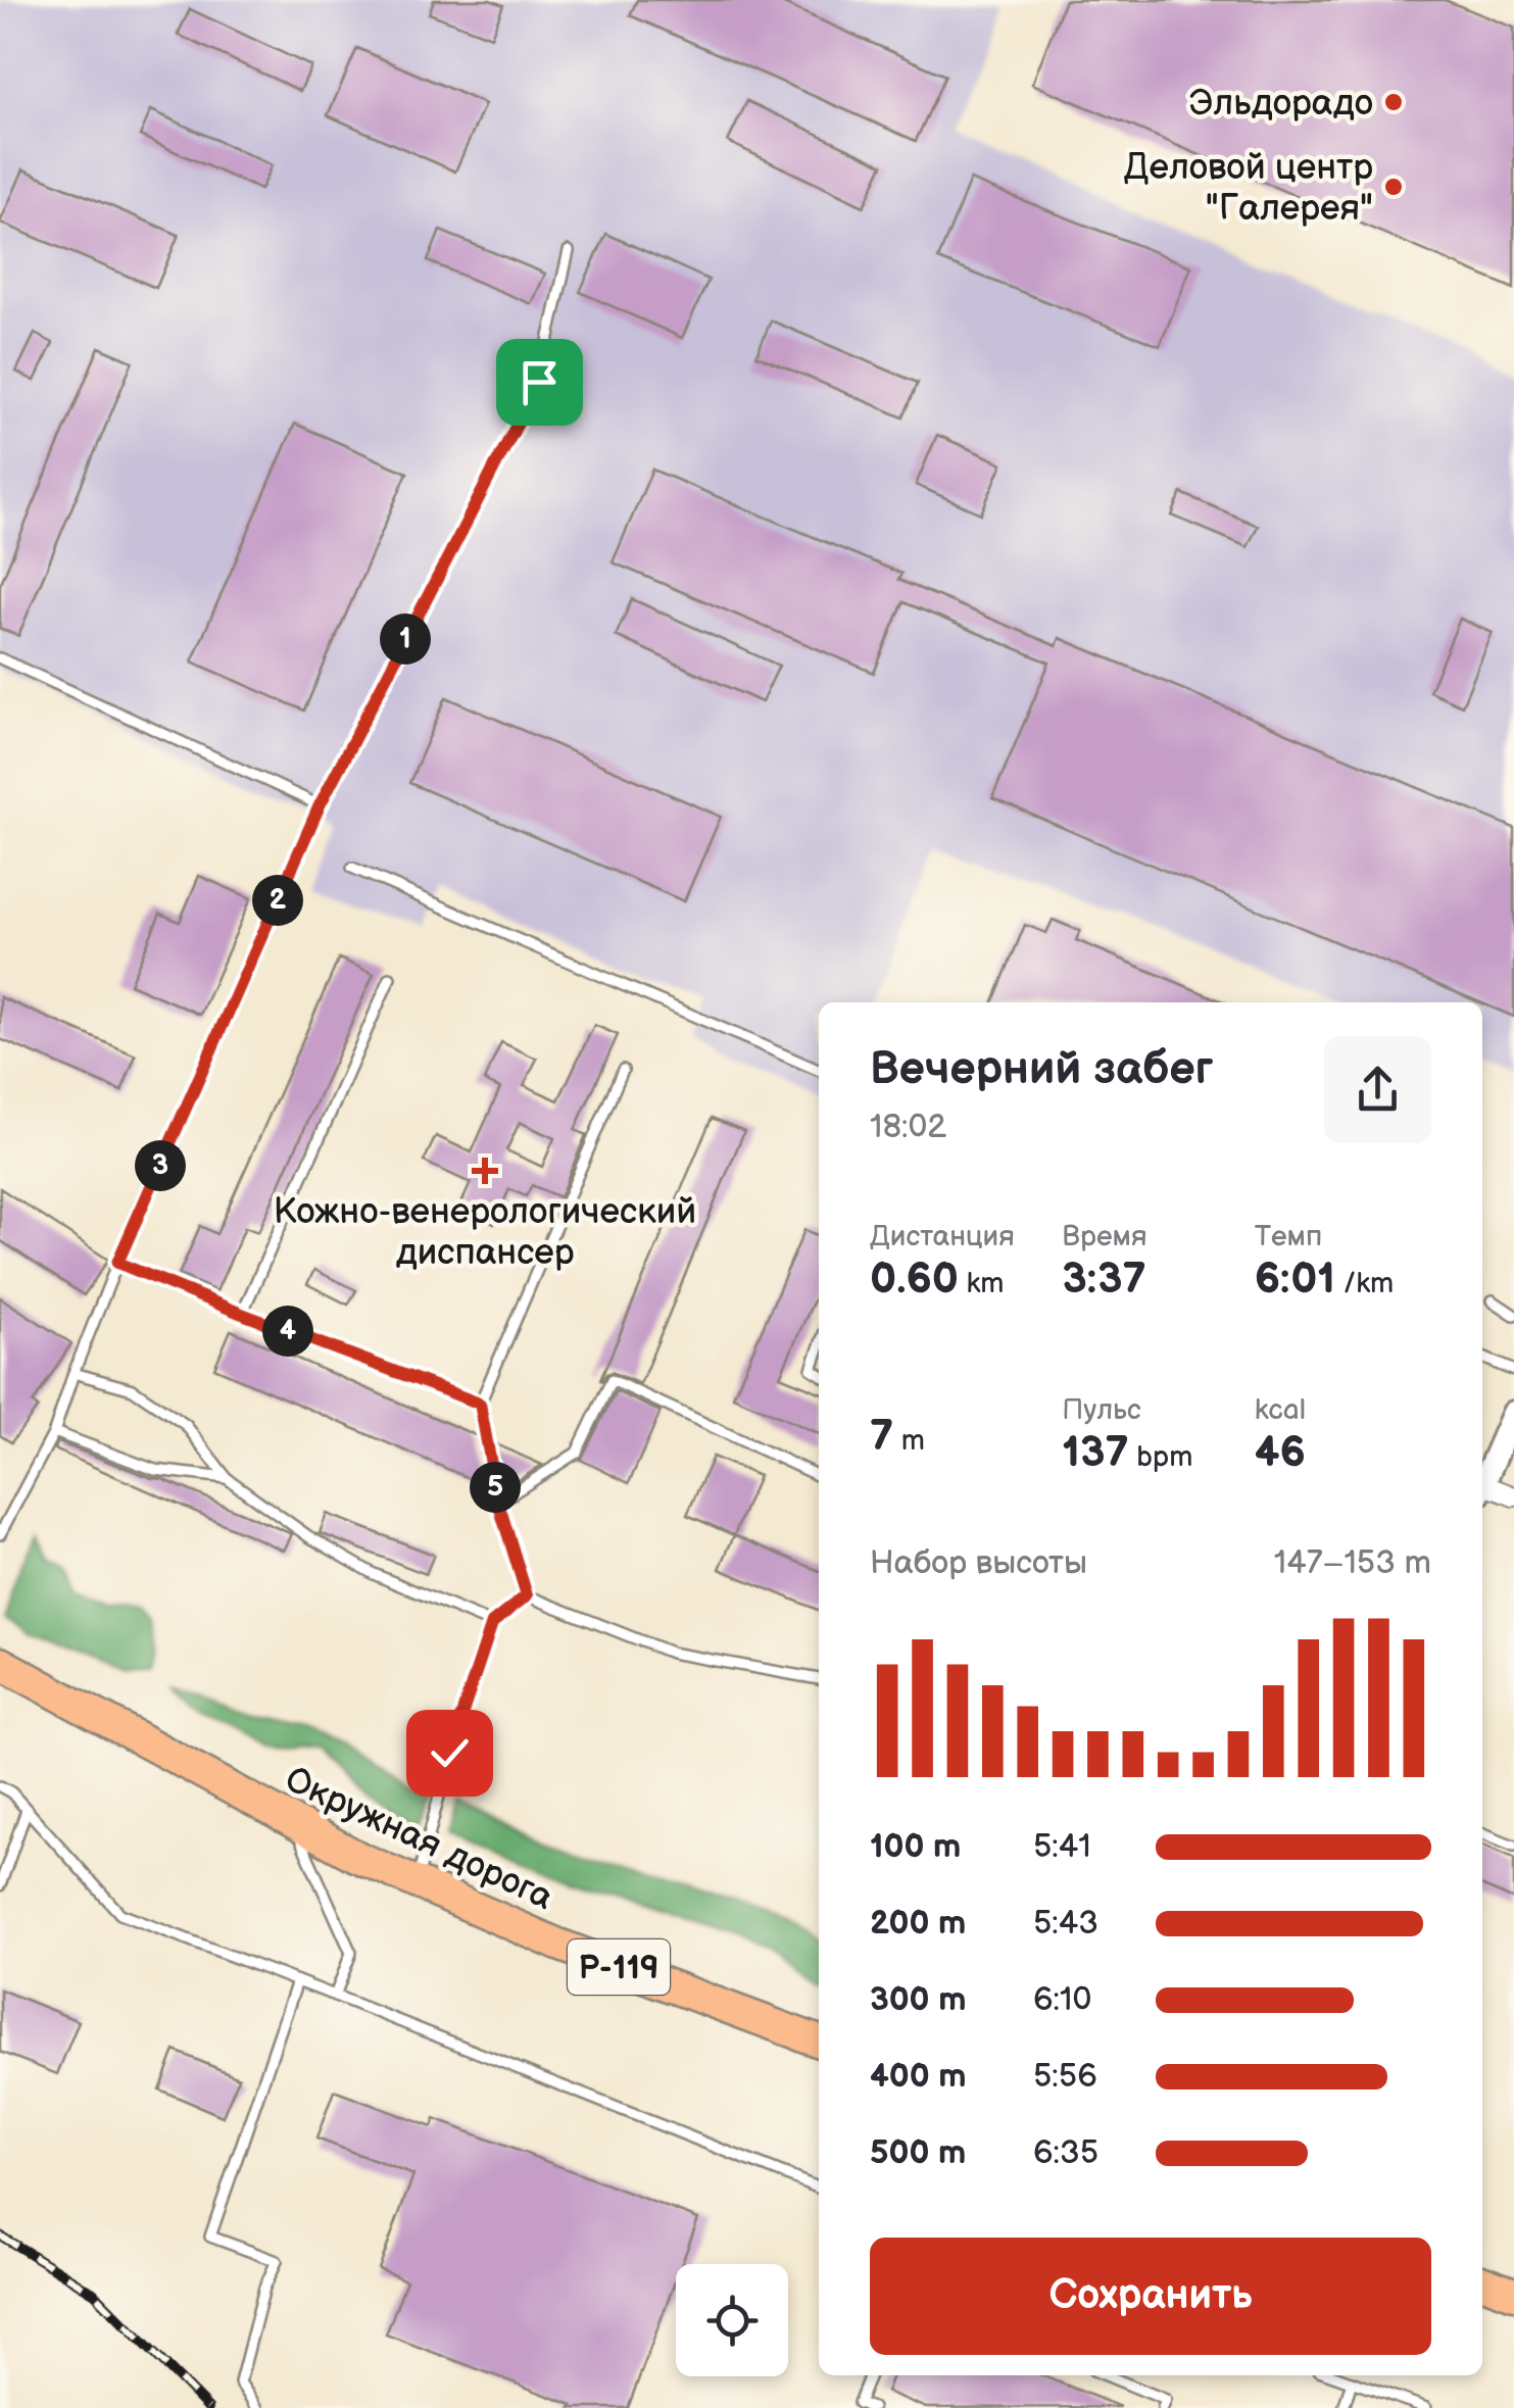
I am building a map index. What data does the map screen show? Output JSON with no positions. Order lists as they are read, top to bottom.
{
  "streets": {
    "highway": ["Окружная дорога", "Р-119"]
  },
  "places": {
    "other": ["Эльдорадо", "Деловой центр \"Галерея\""],
    "health": ["Кожно-венерологический диспансер"]
  },
  "page": {
    "pins": [
      "1",
      "2",
      "3",
      "4",
      "5"
    ],
    "heading": ["Вечерний забег", "18:02"],
    "stats": [
      ["Дистанция", "0.60 km"],
      ["Время", "3:37"],
      ["Темп", "6:01 /km"],
      ["7 m"],
      ["Пульс", "137 bpm"],
      ["kcal", "46"]
    ],
    "chart": ["Набор высоты", "147–153 m"],
    "list": [
      {
        "name": "100 m",
        "note": "5:41"
      },
      {
        "name": "200 m",
        "note": "5:43"
      },
      {
        "name": "300 m",
        "note": "6:10"
      },
      {
        "name": "400 m",
        "note": "5:56"
      },
      {
        "name": "500 m",
        "note": "6:35"
      }
    ],
    "buttons": "Сохранить"
  }
}
